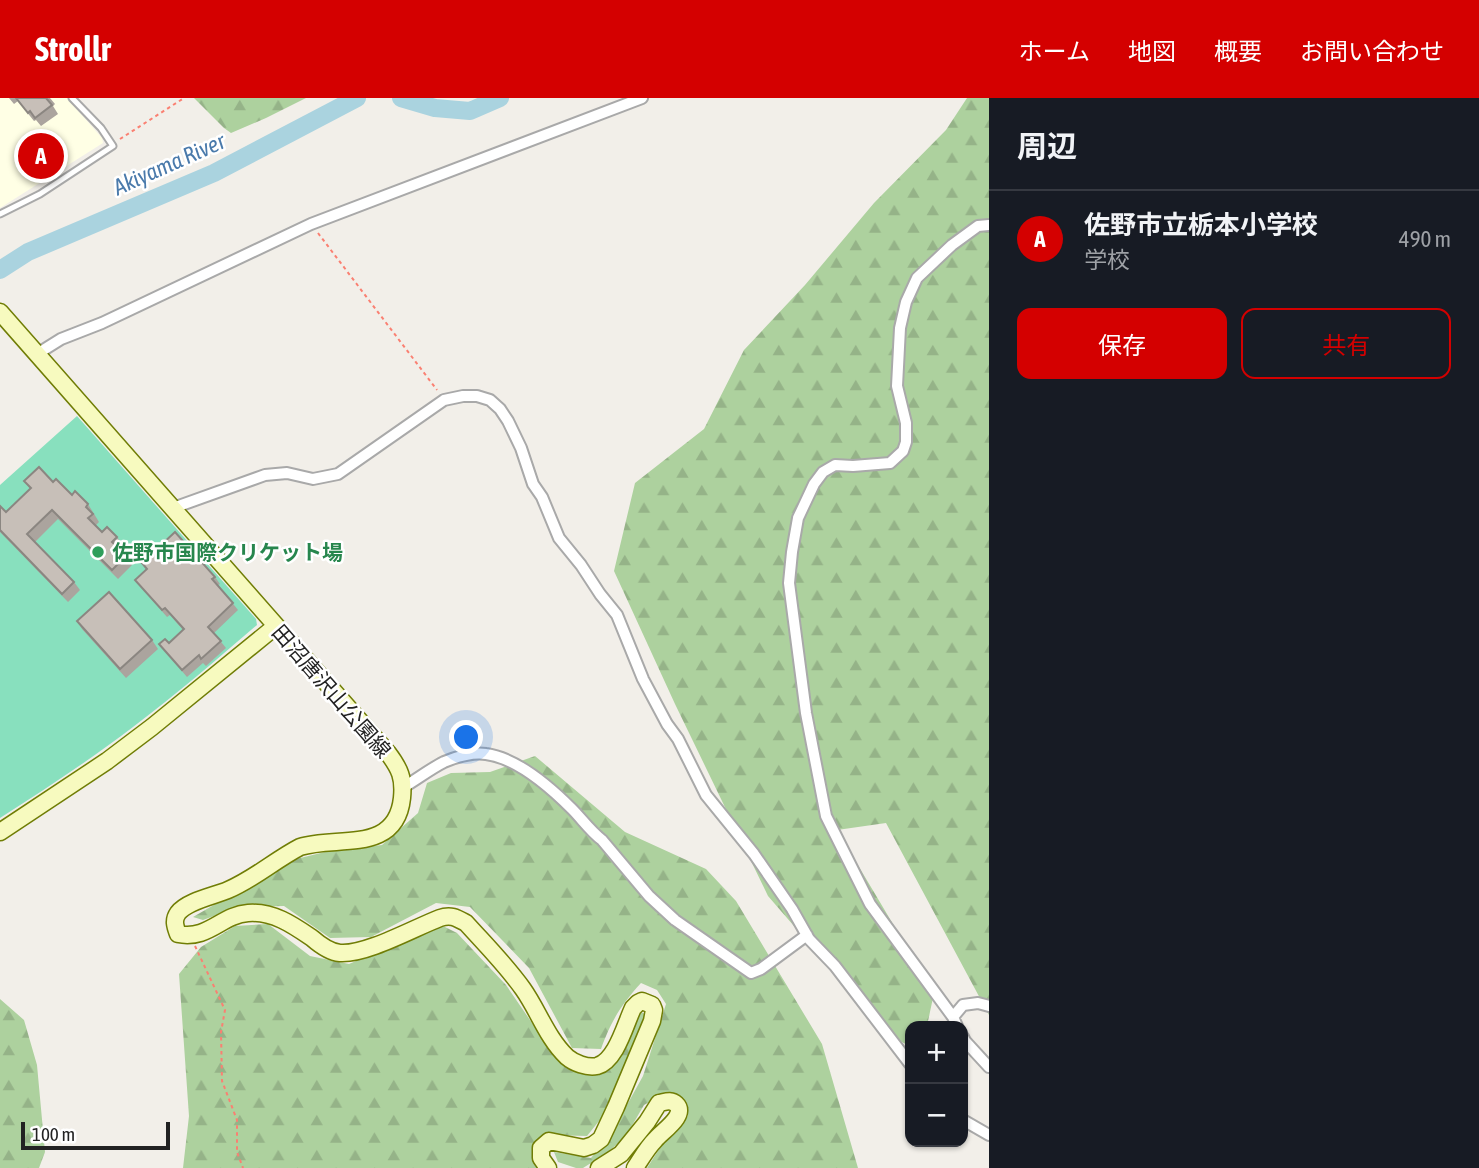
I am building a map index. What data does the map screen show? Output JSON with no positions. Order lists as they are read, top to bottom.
{
  "streets": {
    "main road": ["田沼唐沢山公園線"]
  },
  "water": ["Akiyama River"],
  "places": ["佐野市国際クリケット場"],
  "scale_bar": "100 m",
  "page": {
    "header": "Strollr",
    "nav": [
      "ホーム",
      "地図",
      "概要",
      "お問い合わせ"
    ],
    "heading": "周辺",
    "pins": "A",
    "list": [
      {
        "mark": "A",
        "name": "佐野市立栃本小学校",
        "note": "学校",
        "value": "490 m"
      }
    ],
    "buttons": ["保存", "共有"],
    "map_buttons": ["+", "−"],
    "scale": "100 m"
  }
}
